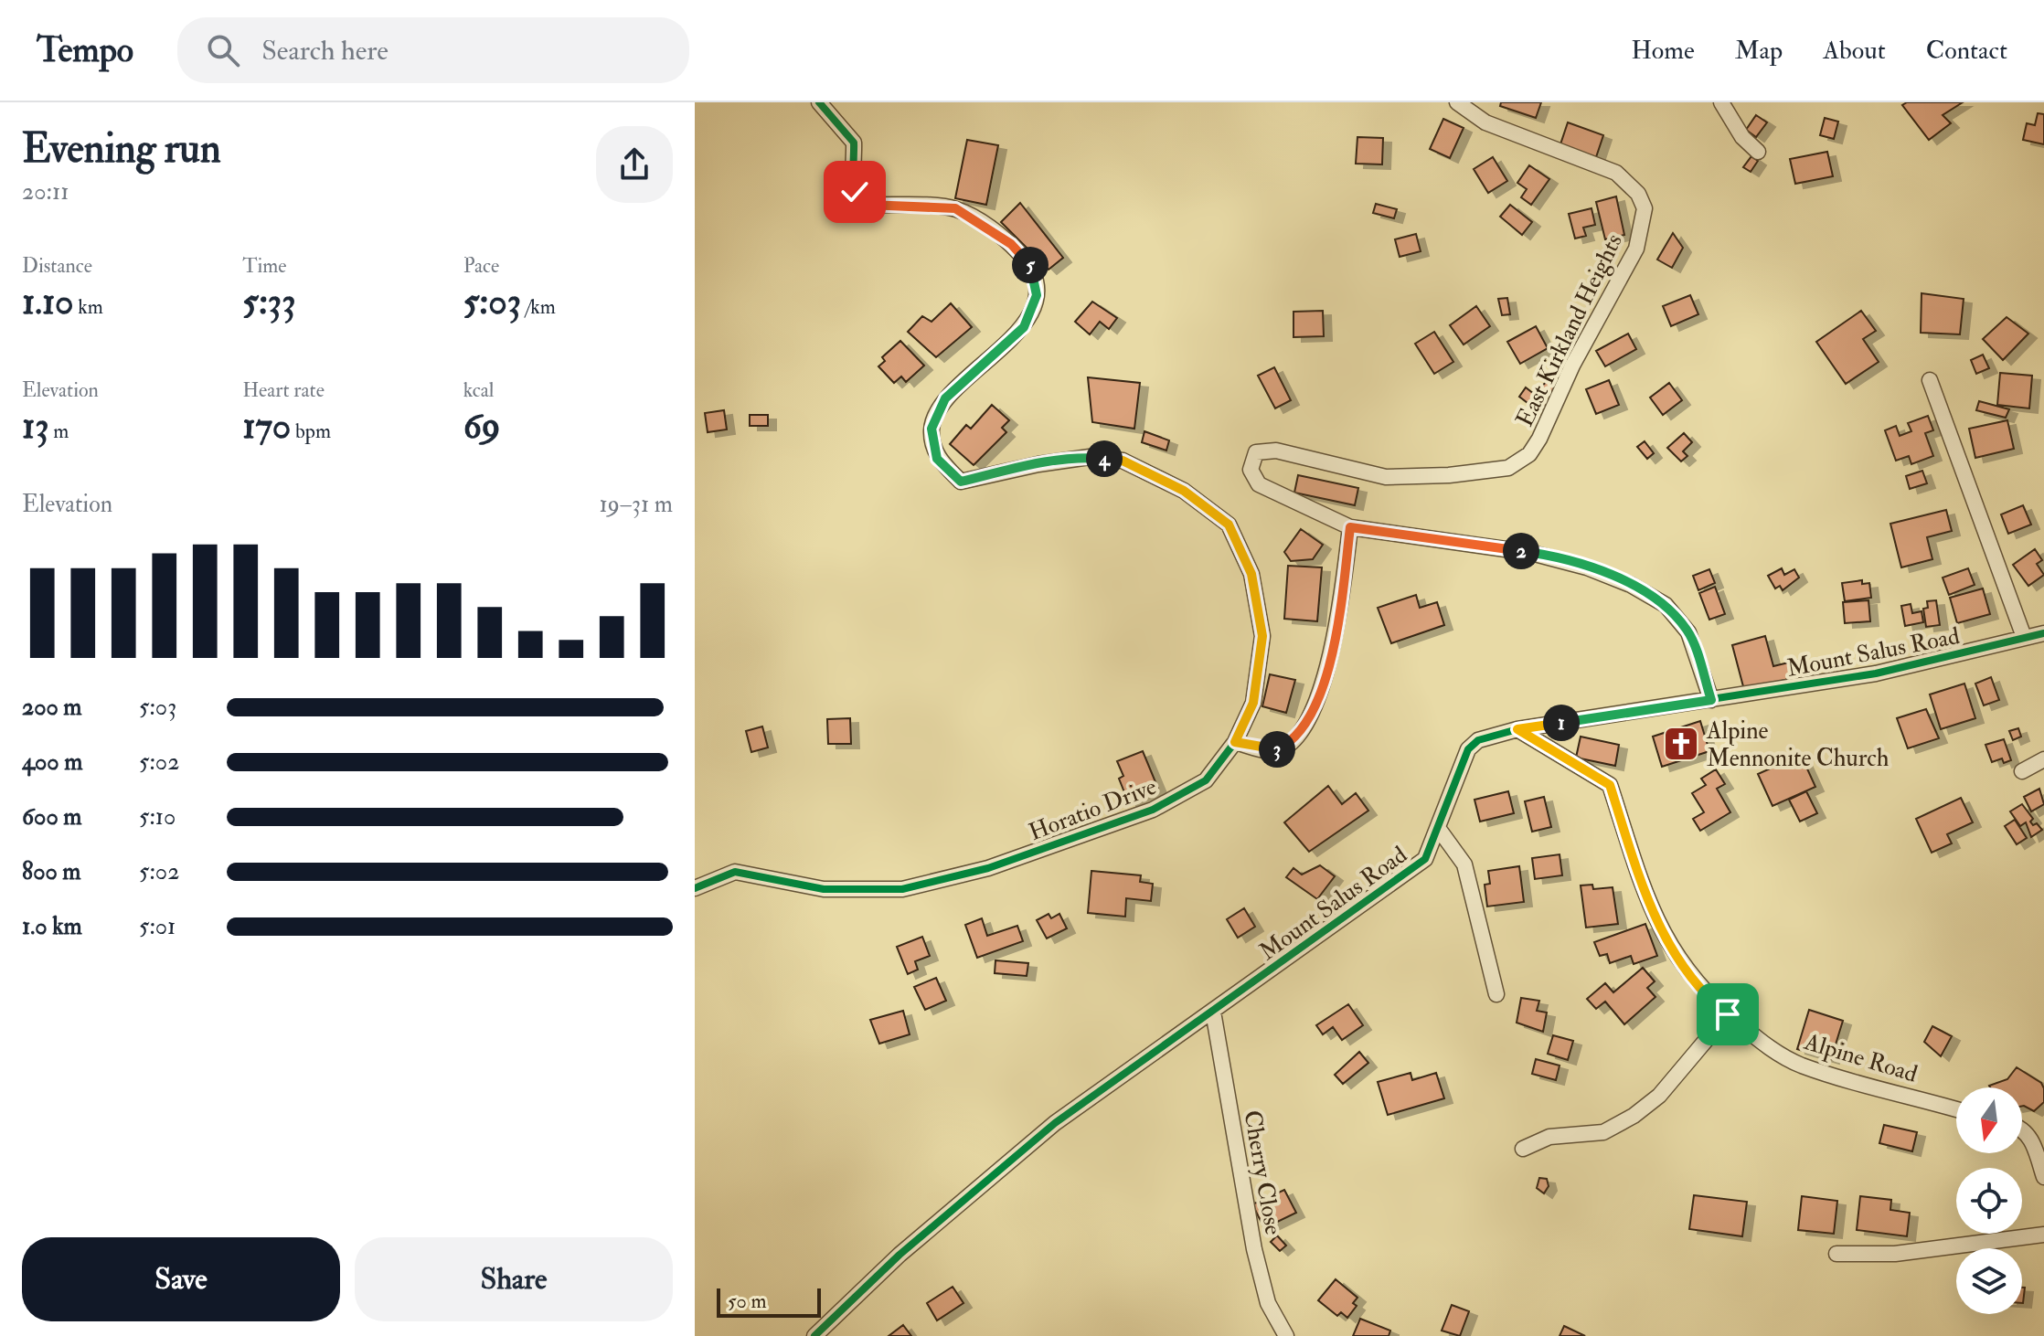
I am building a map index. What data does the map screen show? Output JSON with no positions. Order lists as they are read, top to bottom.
{
  "streets": {
    "street": [
      "East Kirkland Heights",
      "Mount Salus Road",
      "Horatio Drive",
      "Alpine Road",
      "Cherry Close"
    ]
  },
  "crossings": [
    ["East Kirkland Heights", "Mount Salus Road"],
    ["Mount Salus Road", "Alpine Road"],
    ["Mount Salus Road", "Cherry Close"]
  ],
  "places": {
    "church": ["Alpine Mennonite Church"]
  },
  "scale_bar": "50 m",
  "north": "bottom",
  "page": {
    "header": "Tempo",
    "search": "Search here",
    "nav": [
      "Home",
      "Map",
      "About",
      "Contact"
    ],
    "heading": ["Evening run", "20:11"],
    "stats": [
      ["Distance", "1.10 km"],
      ["Time", "5:33"],
      ["Pace", "5:03 /km"],
      ["Elevation", "13 m"],
      ["Heart rate", "170 bpm"],
      ["kcal", "69"]
    ],
    "pins": [
      "5",
      "4",
      "2",
      "1",
      "3"
    ],
    "chart": ["Elevation", "19–31 m"],
    "list": [
      {
        "name": "200 m",
        "note": "5:03"
      },
      {
        "name": "400 m",
        "note": "5:02"
      },
      {
        "name": "600 m",
        "note": "5:10"
      },
      {
        "name": "800 m",
        "note": "5:02"
      },
      {
        "name": "1.0 km",
        "note": "5:01"
      }
    ],
    "buttons": ["Save", "Share"],
    "scale": "50 m"
  }
}
